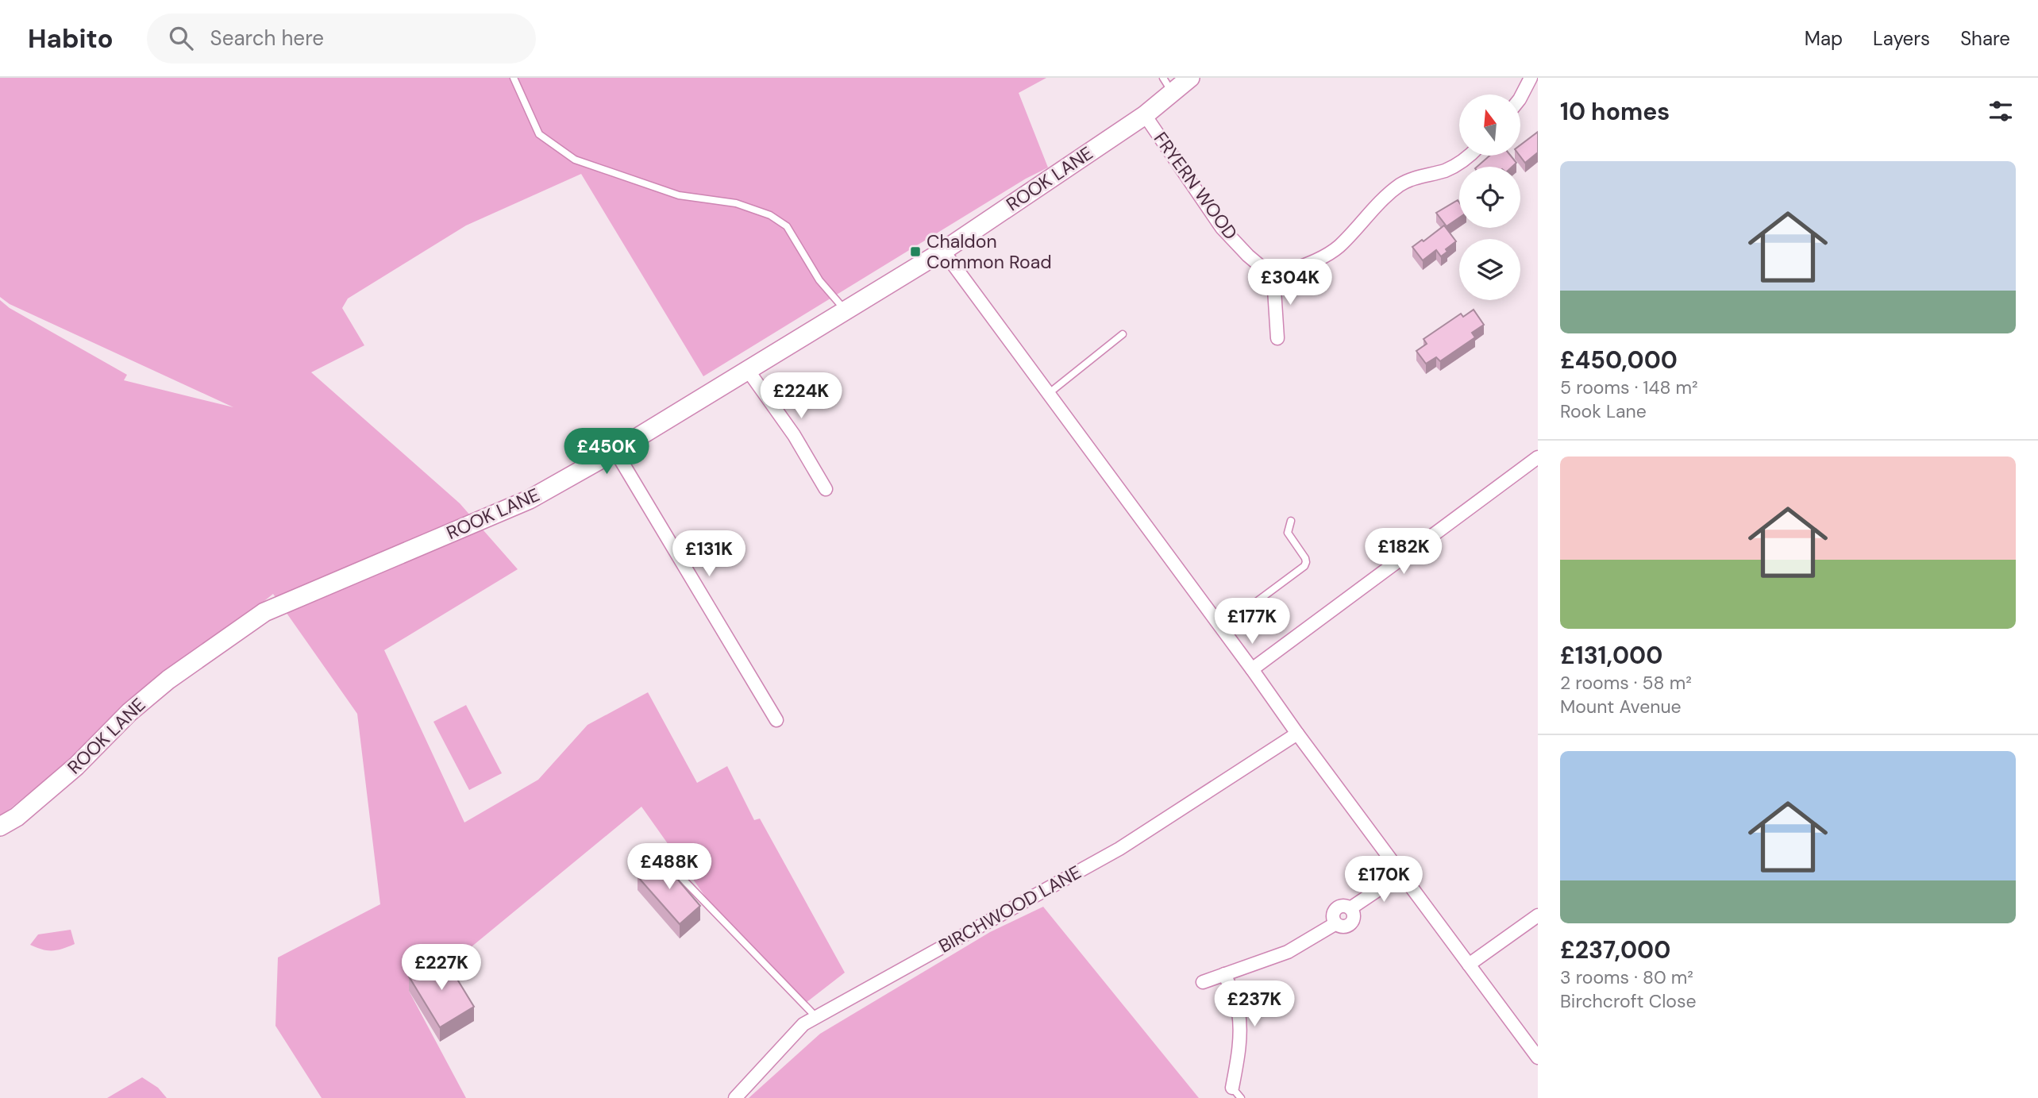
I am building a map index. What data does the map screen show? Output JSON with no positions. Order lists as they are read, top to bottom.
{
  "streets": {
    "main road": ["ROOK LANE"],
    "street": ["FRYERN WOOD", "BIRCHWOOD LANE"]
  },
  "crossings": [
    ["ROOK LANE", "FRYERN WOOD"]
  ],
  "places": {
    "transit": ["Chaldon Common Road"]
  },
  "north": "top",
  "page": {
    "header": "Habito",
    "search": "Search here",
    "nav": ["Map", "Layers", "Share"],
    "heading": "10 homes",
    "list": [
      {
        "name": "£450,000",
        "note": "5 rooms · 148 m² · Rook Lane"
      },
      {
        "name": "£131,000",
        "note": "2 rooms · 58 m² · Mount Avenue"
      },
      {
        "name": "£237,000",
        "note": "3 rooms · 80 m² · Birchcroft Close"
      }
    ],
    "price": [
      "£304K",
      "£224K",
      "£450K",
      "£182K",
      "£131K",
      "£177K",
      "£488K",
      "£170K",
      "£227K",
      "£237K"
    ]
  }
}
